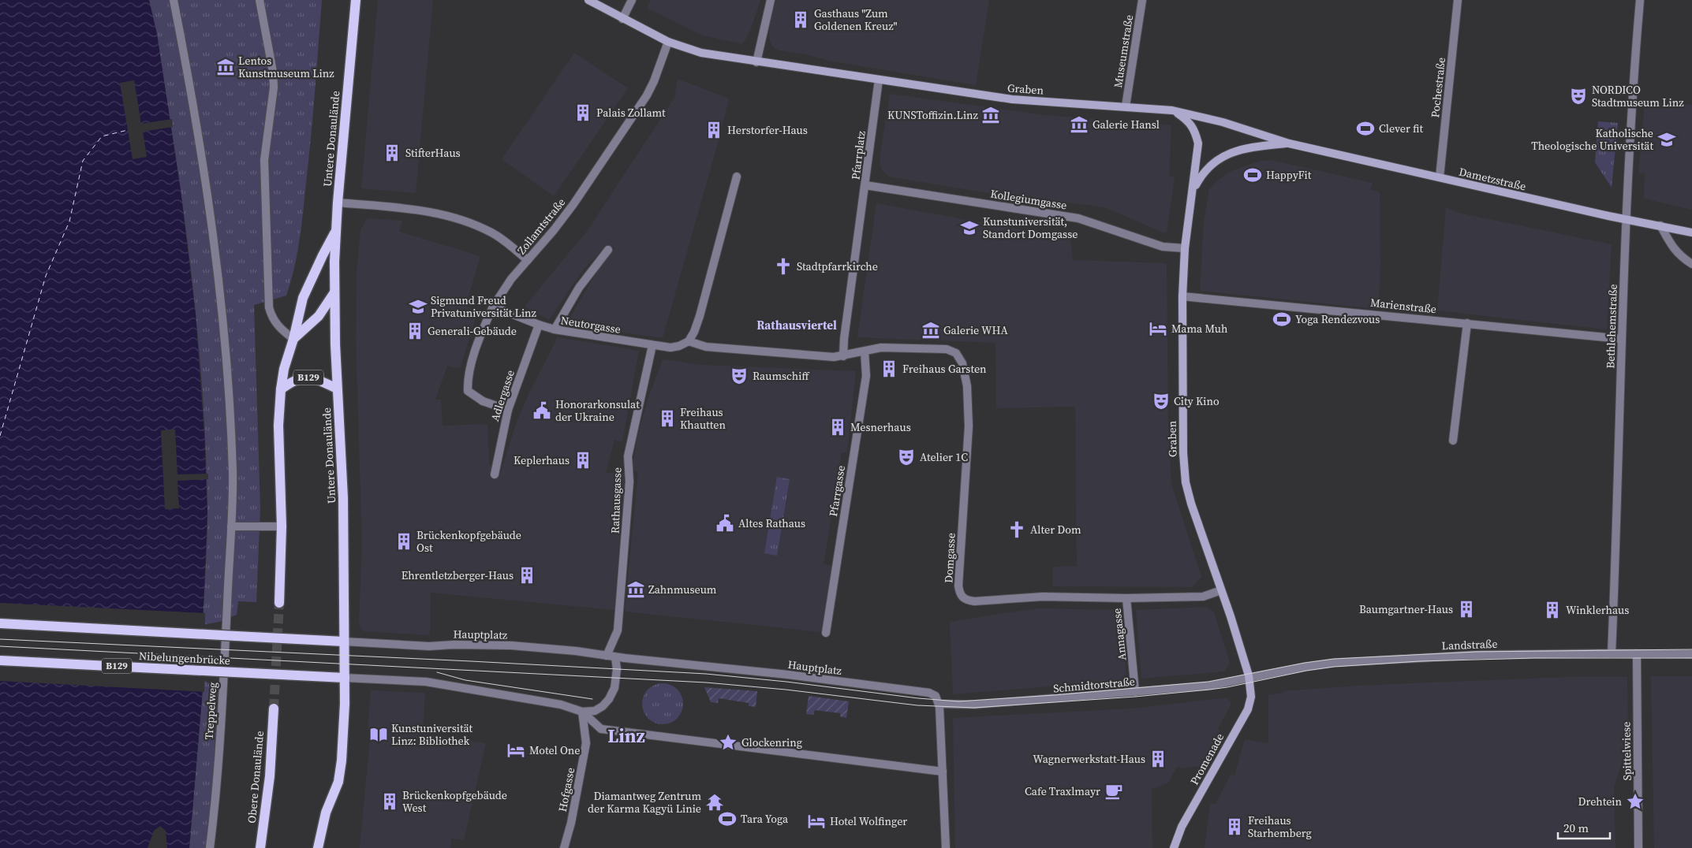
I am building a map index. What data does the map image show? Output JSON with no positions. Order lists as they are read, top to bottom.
{
  "streets": {
    "main road": [
      "Graben",
      "Untere Donaulände",
      "Dametzstraße",
      "B129",
      "Nibelungenbrücke",
      "Promenade",
      "Obere Donaulände"
    ],
    "street": [
      "Museumstraße",
      "Pochestraße",
      "Pfarrplatz",
      "Kollegiumgasse",
      "Zollamtstraße",
      "Marienstraße",
      "Neutorgasse",
      "Bethlehemstraße",
      "Adlergasse",
      "Pfarrgasse",
      "Rathausgasse",
      "Domgasse",
      "Hauptplatz",
      "Annagasse",
      "Landstraße",
      "Schmidtorstraße",
      "Treppelweg",
      "Spittelwiese",
      "Hofgasse"
    ]
  },
  "crossings": [
    ["Museumstraße", "Graben"],
    ["Pochestraße", "Dametzstraße"],
    ["Graben", "Pfarrplatz"],
    ["Graben", "Dametzstraße"],
    ["Graben", "Kollegiumgasse"],
    ["Graben", "Marienstraße"],
    ["Graben", "Domgasse"],
    ["Graben", "Landstraße"],
    ["Graben", "Schmidtorstraße"],
    ["Graben", "Promenade"],
    ["Untere Donaulände", "B129"],
    ["Untere Donaulände", "Hauptplatz"],
    ["Untere Donaulände", "Nibelungenbrücke"],
    ["Pfarrplatz", "Kollegiumgasse"],
    ["Dametzstraße", "Bethlehemstraße"],
    ["Zollamtstraße", "Neutorgasse"],
    ["Zollamtstraße", "Adlergasse"],
    ["Marienstraße", "Bethlehemstraße"],
    ["Neutorgasse", "Adlergasse"],
    ["Neutorgasse", "Rathausgasse"],
    ["Bethlehemstraße", "Landstraße"],
    ["B129", "Nibelungenbrücke"],
    ["Pfarrgasse", "Domgasse"],
    ["Rathausgasse", "Hauptplatz"],
    ["Domgasse", "Annagasse"],
    ["Hauptplatz", "Schmidtorstraße"],
    ["Annagasse", "Schmidtorstraße"],
    ["Landstraße", "Schmidtorstraße"],
    ["Landstraße", "Spittelwiese"],
    ["Landstraße", "Promenade"],
    ["Schmidtorstraße", "Promenade"]
  ],
  "districts": ["Rathausviertel", "Linz"],
  "places": {
    "building": [
      "Gasthaus \"Zum Goldenen Kreuz\"",
      "Palais Zollamt",
      "Herstorfer-Haus",
      "StifterHaus",
      "Generali-Gebäude",
      "Freihaus Garsten",
      "Freihaus Khautten",
      "Mesnerhaus",
      "Keplerhaus",
      "Brückenkopfgebäude Ost",
      "Ehrentletzberger-Haus",
      "Baumgartner-Haus",
      "Winklerhaus",
      "Wagnerwerkstatt-Haus",
      "Brückenkopfgebäude West",
      "Freihaus Starhemberg"
    ],
    "museum": [
      "Lentos Kunstmuseum Linz",
      "KUNSToffizin.Linz",
      "Galerie Hansl",
      "Galerie WHA",
      "Zahnmuseum"
    ],
    "theatre": [
      "NORDICO Stadtmuseum Linz",
      "Raumschiff",
      "City Kino",
      "Atelier 1C"
    ],
    "sports": [
      "Clever fit",
      "HappyFit",
      "Yoga Rendezvous",
      "Tara Yoga"
    ],
    "school or university": ["Katholische Theologische Universität", "Kunstuniversität, Standort Domgasse", "Sigmund Freud Privatuniversität Linz"],
    "church": ["Stadtpfarrkirche", "Alter Dom"],
    "hotel": ["Mama Muh", "Motel One", "Hotel Wolfinger"],
    "public building": ["Honorarkonsulat der Ukraine", "Altes Rathaus"],
    "library": ["Kunstuniversität Linz: Bibliothek"],
    "place": ["Glockenring", "Drehtein"],
    "cafe": ["Cafe Traxlmayr"],
    "temple": ["Diamantweg Zentrum der Karma Kagyü Linie"]
  },
  "scale_bar": "20 m"
}
